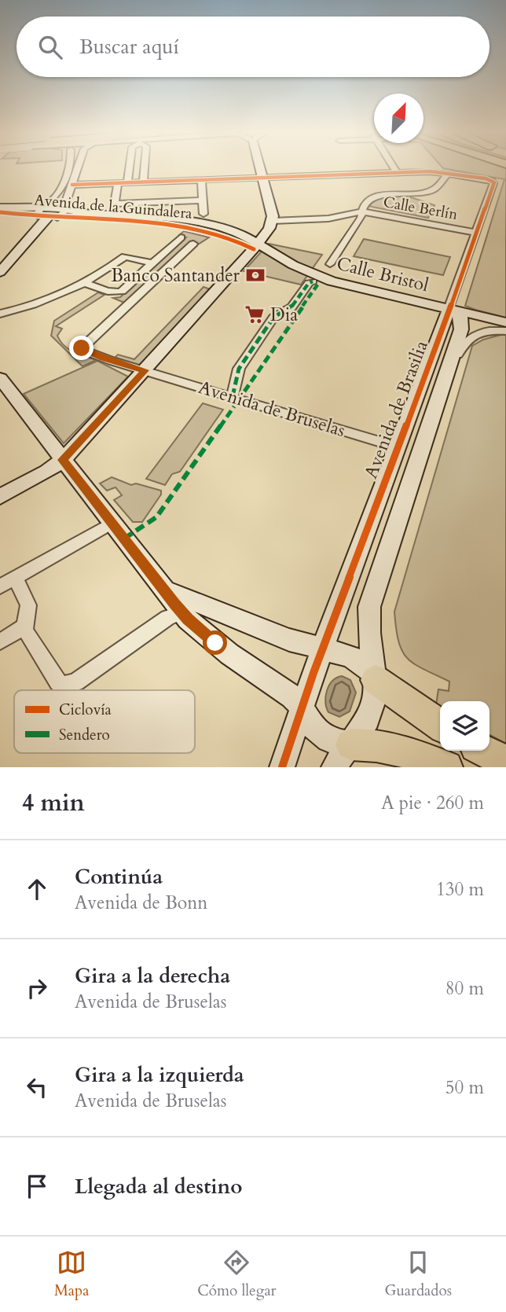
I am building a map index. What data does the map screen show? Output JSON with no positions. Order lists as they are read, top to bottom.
{
  "streets": {
    "street": [
      "Avenida de la Guindalera",
      "Calle Berlín",
      "Calle Bristol",
      "Avenida de Bruselas",
      "Avenida de Brasilia"
    ]
  },
  "crossings": [
    ["Avenida de la Guindalera", "Calle Bristol"],
    ["Calle Berlín", "Calle Bristol"],
    ["Calle Berlín", "Avenida de Brasilia"],
    ["Calle Bristol", "Avenida de Bruselas"],
    ["Calle Bristol", "Avenida de Brasilia"],
    ["Avenida de Bruselas", "Avenida de Brasilia"]
  ],
  "places": {
    "bank": ["Banco Santander"],
    "supermarket": ["Dia"]
  },
  "legend": ["Ciclovía", "Sendero"],
  "north": "top right",
  "page": {
    "search": "Buscar aquí",
    "heading": ["4 min", "A pie · 260 m"],
    "list": [
      ["Continúa", "Avenida de Bonn", "130 m"],
      ["Gira a la derecha", "Avenida de Bruselas", "80 m"],
      ["Gira a la izquierda", "Avenida de Bruselas", "50 m"],
      "Llegada al destino"
    ],
    "nav": ["Mapa", "Cómo llegar", "Guardados"]
  }
}
